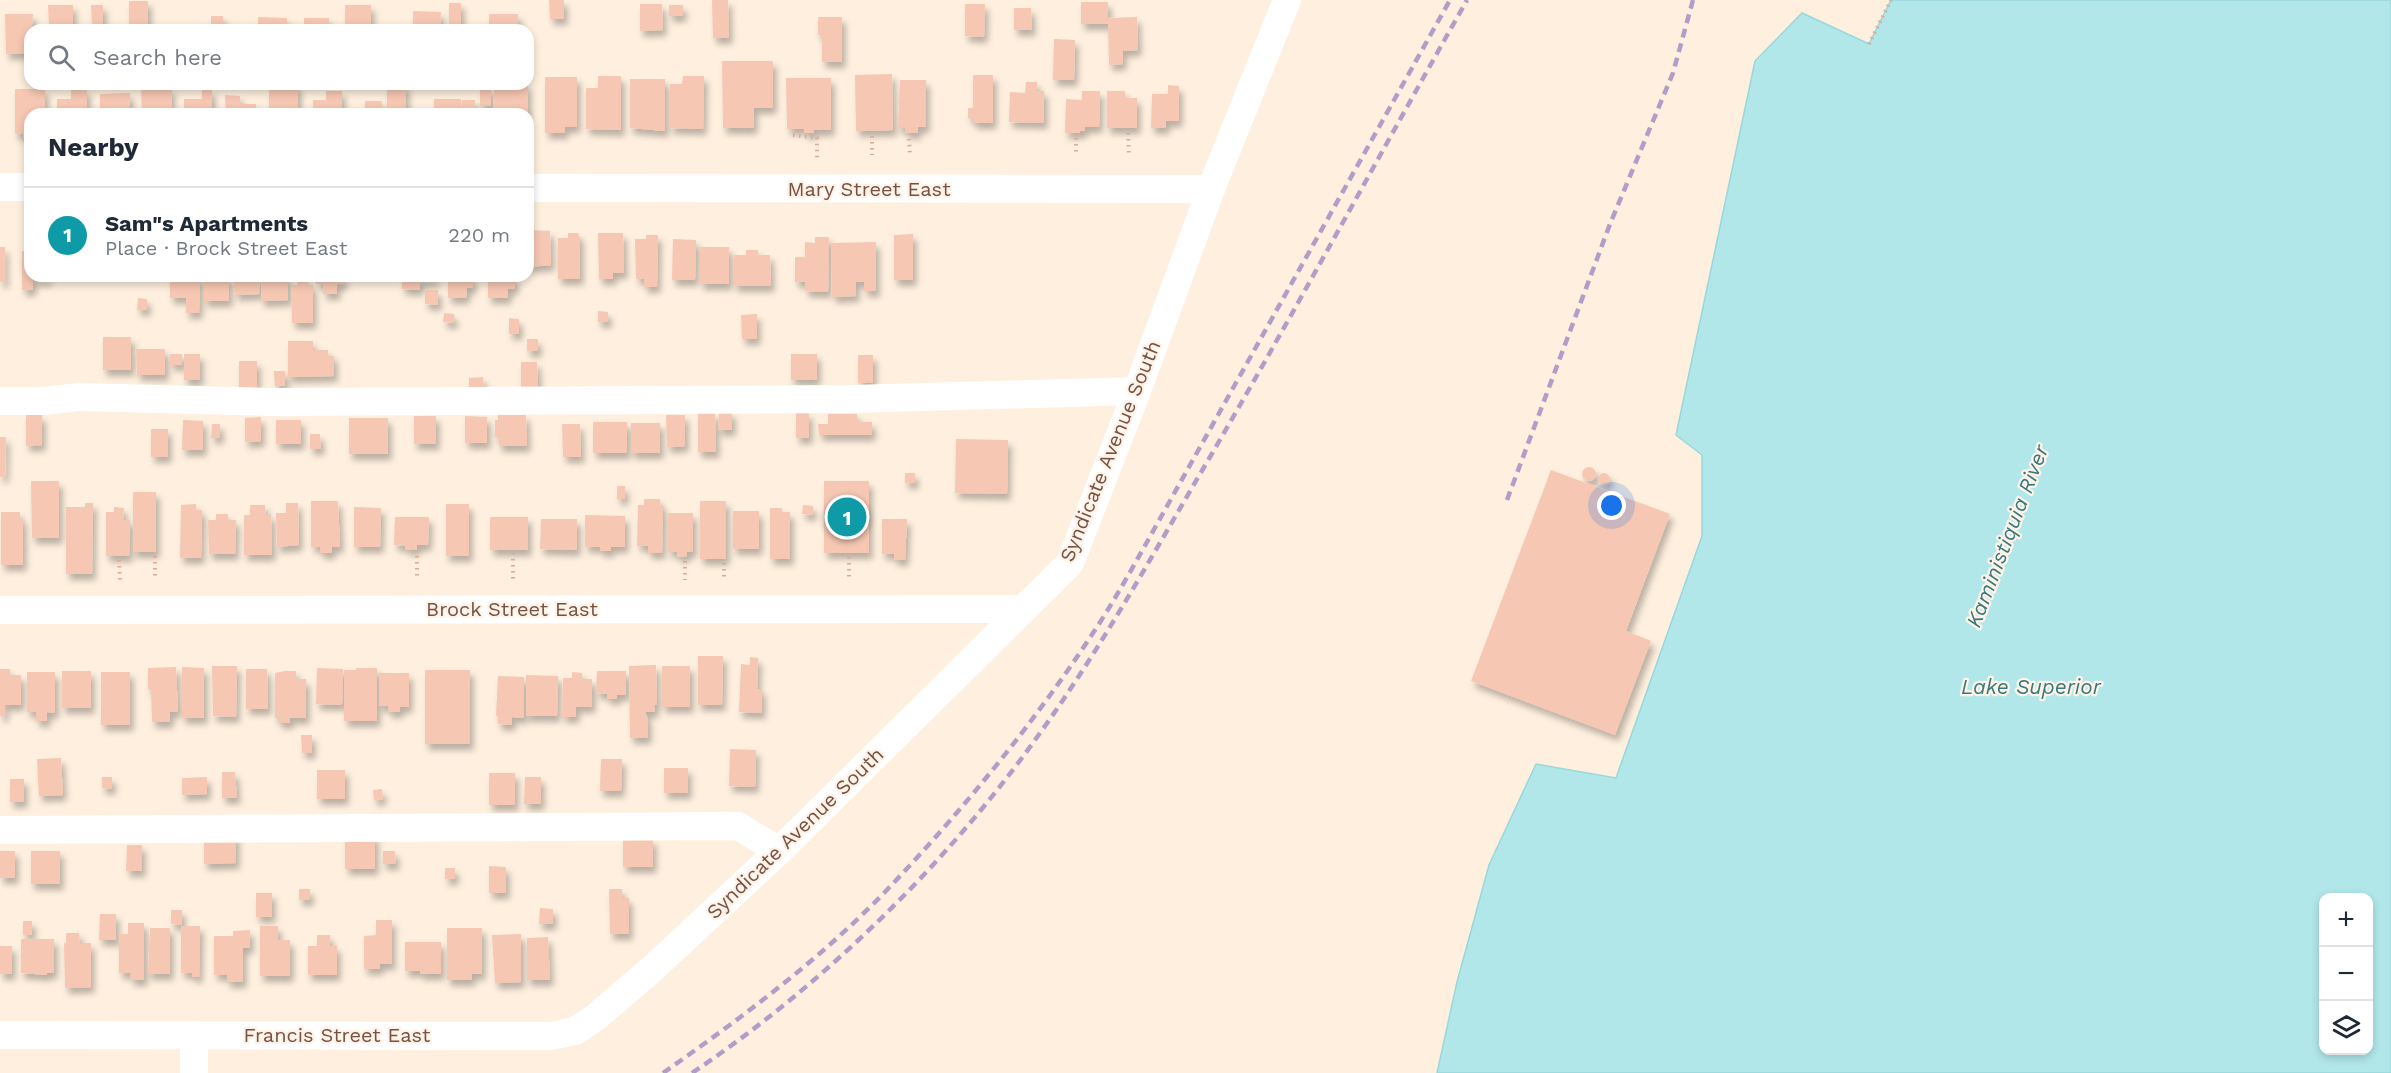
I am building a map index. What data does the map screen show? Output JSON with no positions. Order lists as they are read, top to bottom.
{
  "streets": {
    "street": [
      "Mary Street East",
      "Syndicate Avenue South",
      "Brock Street East",
      "Francis Street East"
    ]
  },
  "crossings": [
    ["Mary Street East", "Syndicate Avenue South"],
    ["Syndicate Avenue South", "Brock Street East"],
    ["Syndicate Avenue South", "Francis Street East"]
  ],
  "water": ["Kaministiquia River", "Lake Superior"],
  "page": {
    "search": "Search here",
    "heading": "Nearby",
    "list": [
      {
        "mark": "1",
        "name": "Sam\"s Apartments",
        "note": "Place · Brock Street East",
        "value": "220 m"
      }
    ],
    "pins": "1",
    "map_buttons": ["+", "−"]
  }
}
